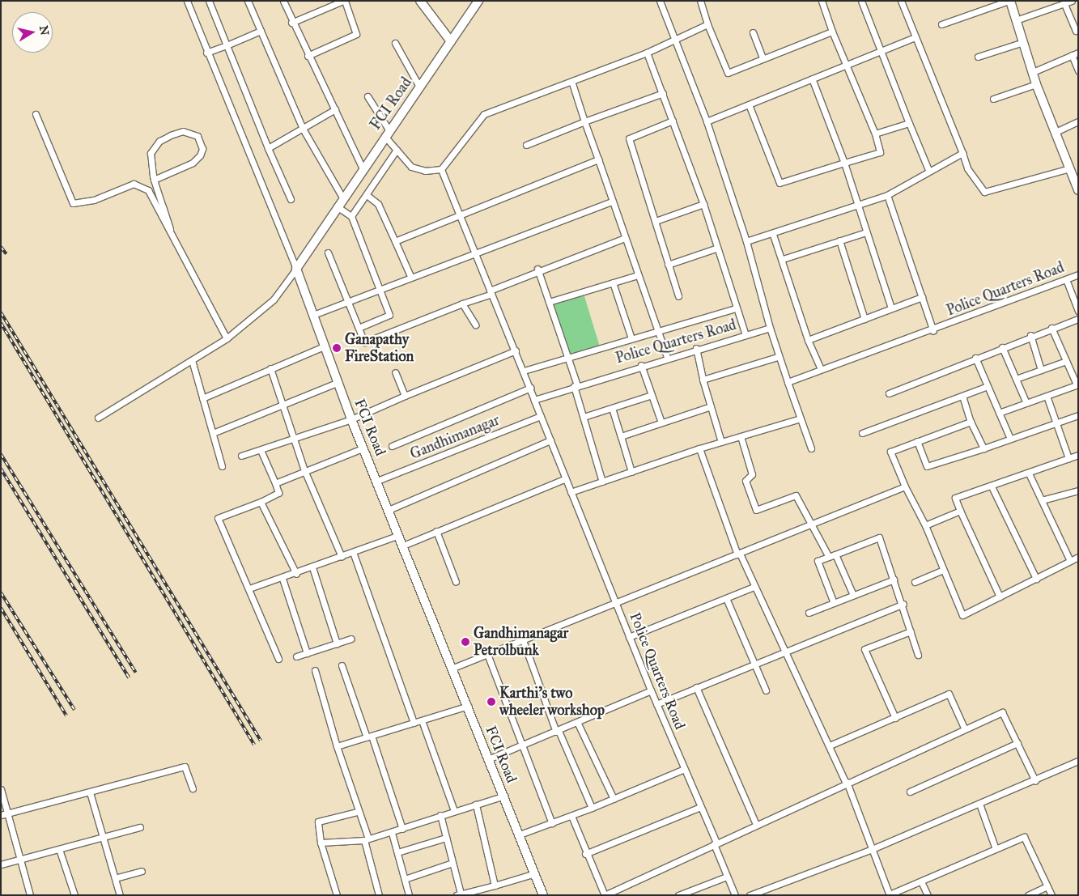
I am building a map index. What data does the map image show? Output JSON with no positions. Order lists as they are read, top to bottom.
{
  "streets": {
    "street": ["FCI Road", "Police Quarters Road", "Gandhimanagar"]
  },
  "crossings": [
    ["FCI Road", "Gandhimanagar"],
    ["Police Quarters Road", "Gandhimanagar"]
  ],
  "places": ["Ganapathy FireStation", "Gandhimanagar Petrolbunk", "Karthi's two wheeler workshop"],
  "north": "right"
}
